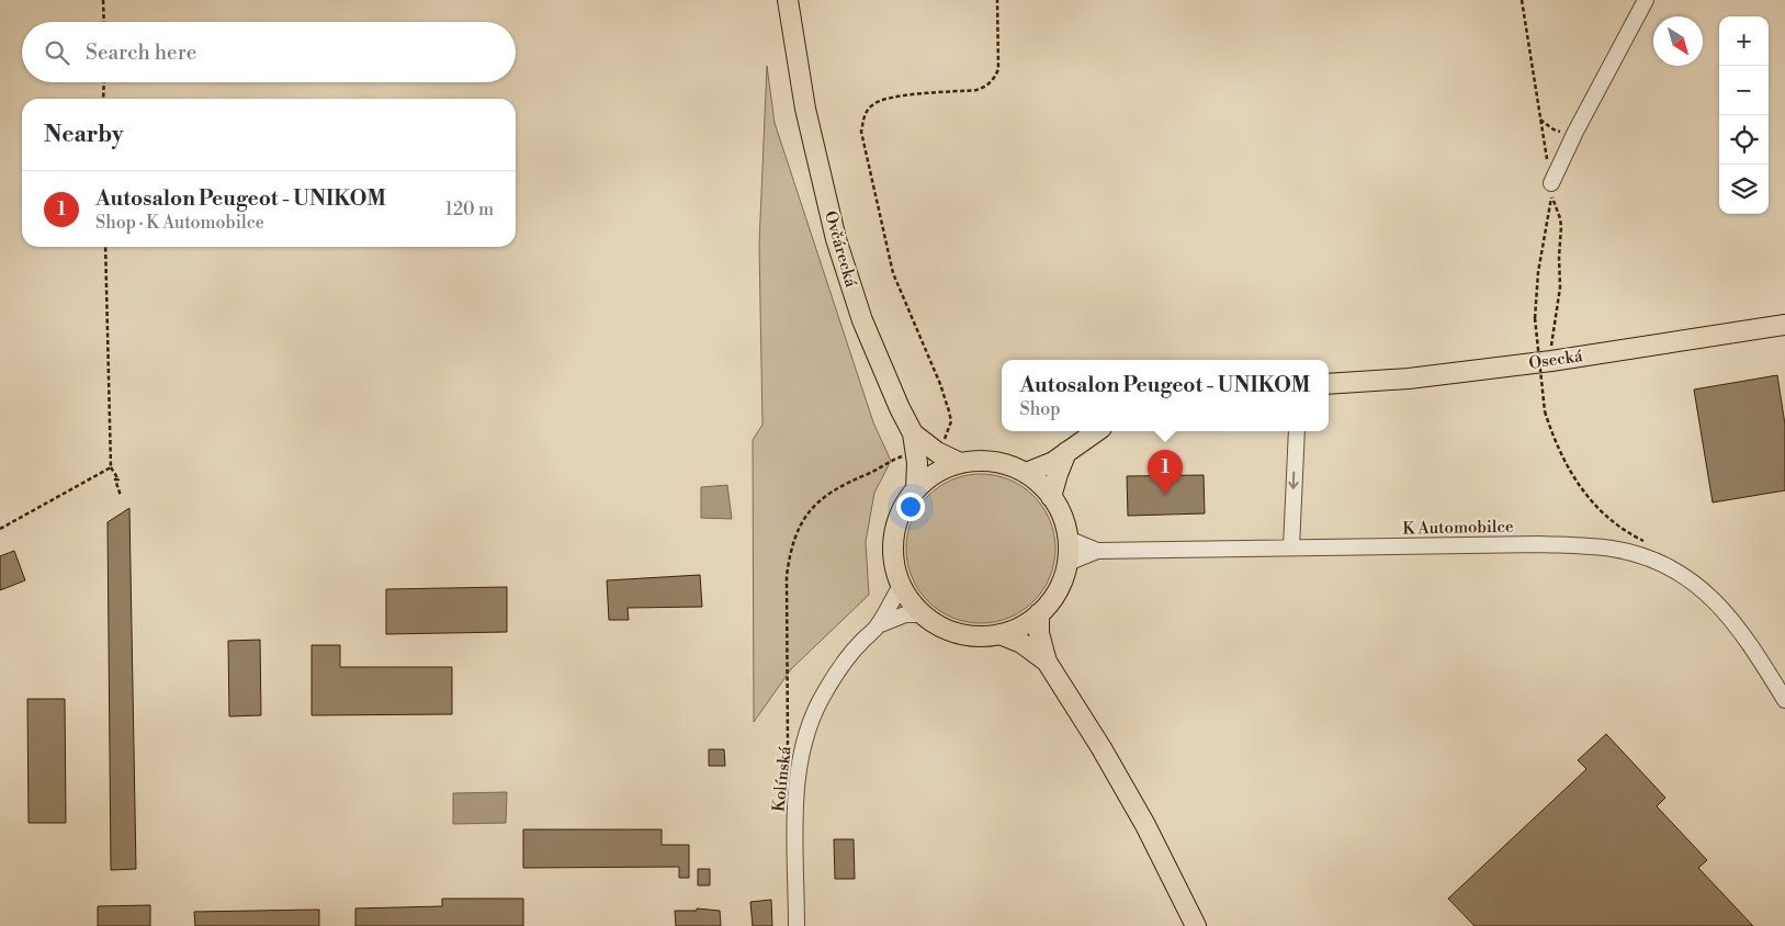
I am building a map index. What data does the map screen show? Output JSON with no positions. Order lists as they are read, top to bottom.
{
  "streets": {
    "main road": ["Ovčárecká", "Osecká"],
    "street": ["K Automobilce", "Kolínská"]
  },
  "crossings": [
    ["Ovčárecká", "K Automobilce"],
    ["Ovčárecká", "Kolínská"],
    ["K Automobilce", "Kolínská"]
  ],
  "north": "bottom right",
  "page": {
    "map_buttons": ["+", "−"],
    "search": "Search here",
    "heading": "Nearby",
    "list": [
      {
        "mark": "1",
        "name": "Autosalon Peugeot - UNIKOM",
        "note": "Shop · K Automobilce",
        "value": "120 m"
      }
    ],
    "popup": ["Autosalon Peugeot - UNIKOM", "Shop"],
    "pins": "1"
  }
}
